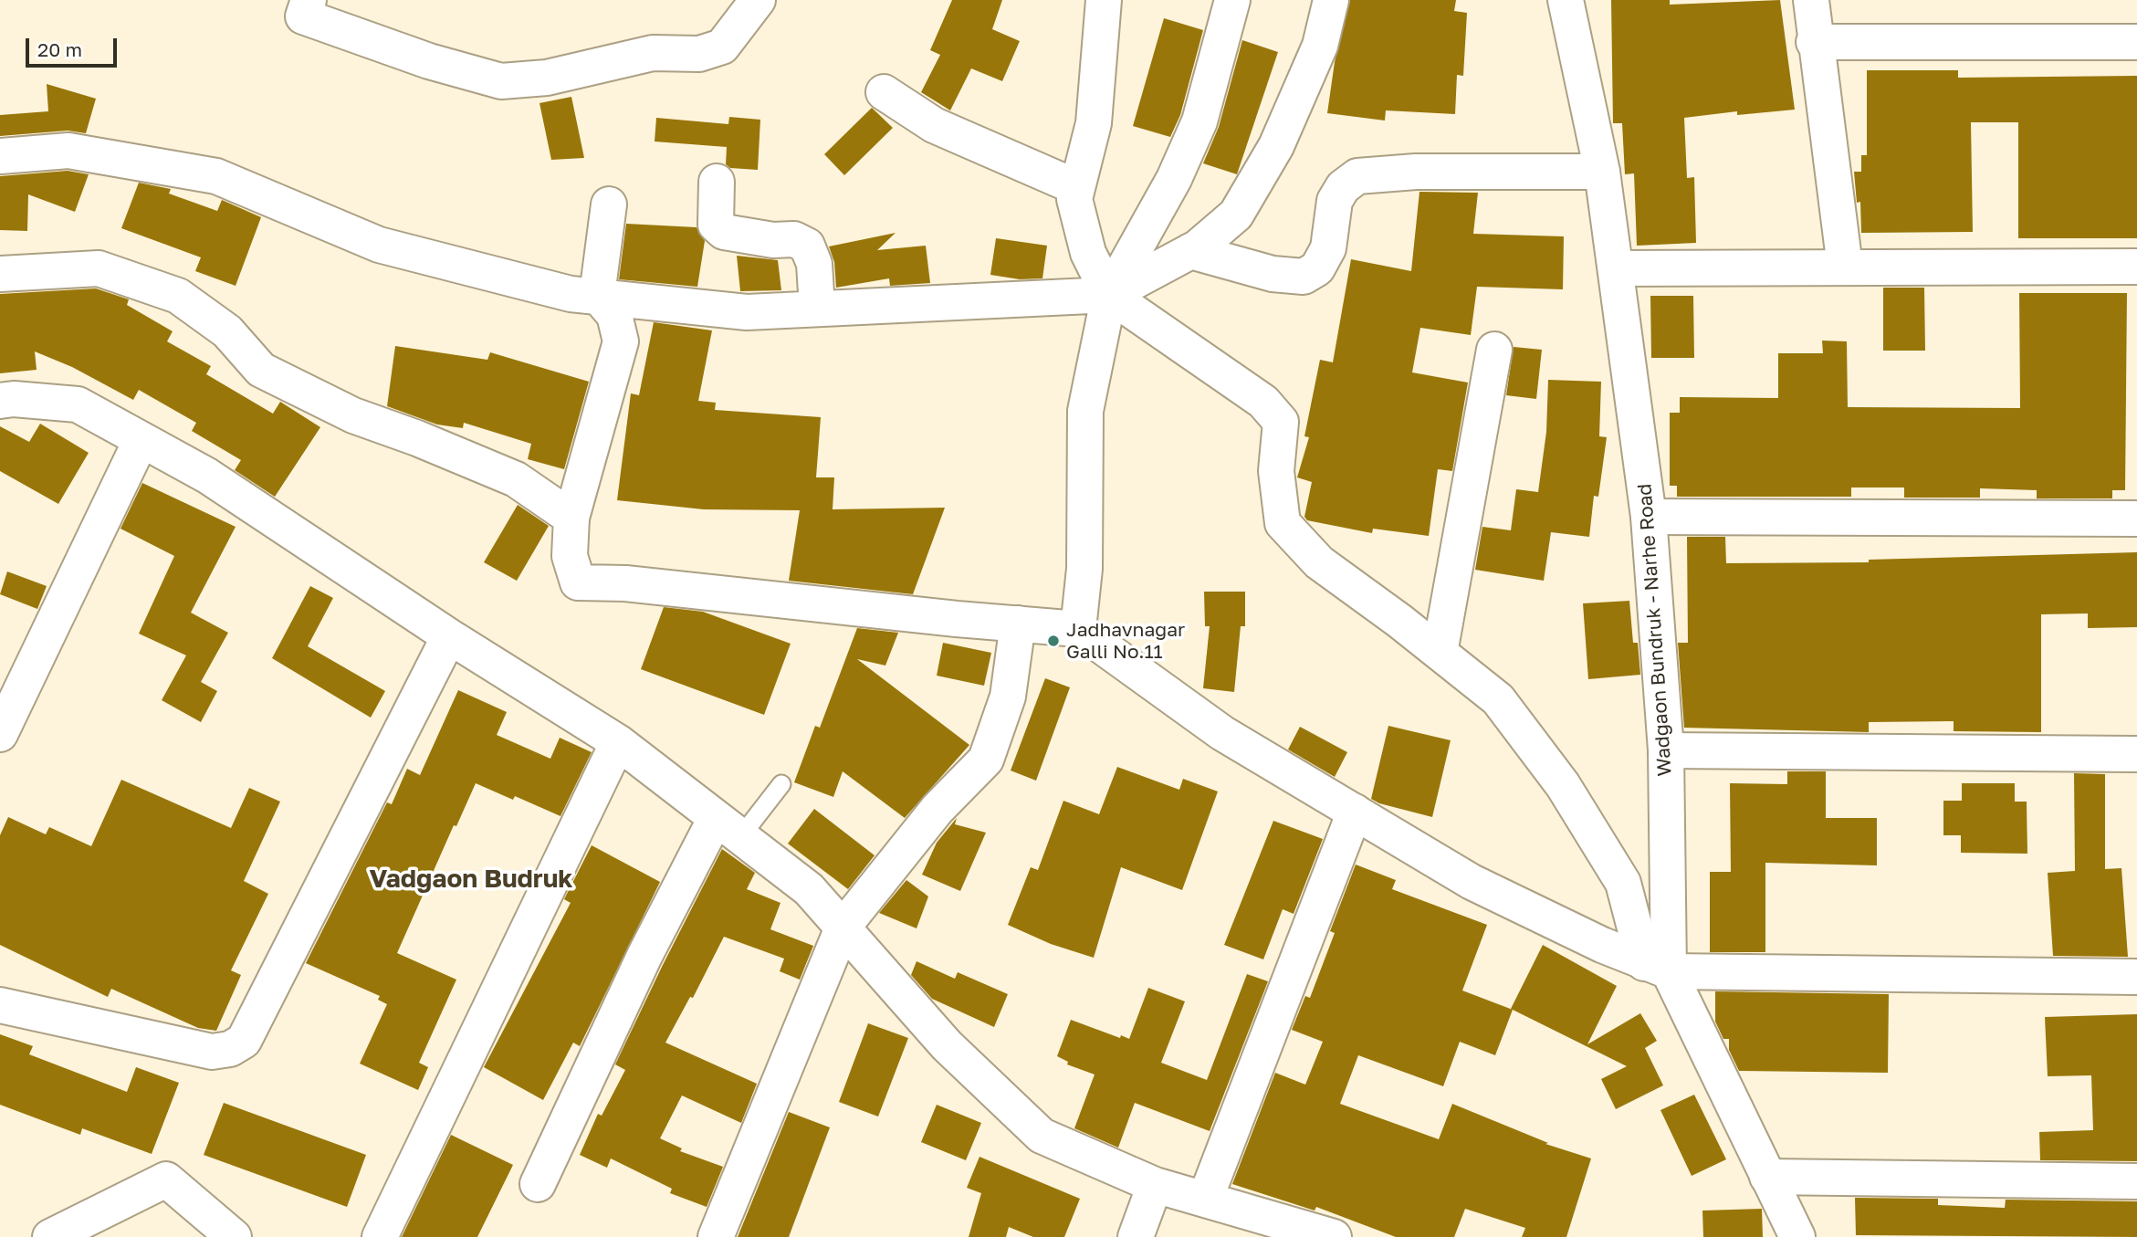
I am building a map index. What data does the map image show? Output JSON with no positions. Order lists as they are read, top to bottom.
{
  "streets": {
    "street": ["Wadgaon Bundruk - Narhe Road"]
  },
  "districts": ["Vadgaon Budruk"],
  "places": ["Jadhavnagar Galli No.11"],
  "scale_bar": "20 m"
}
